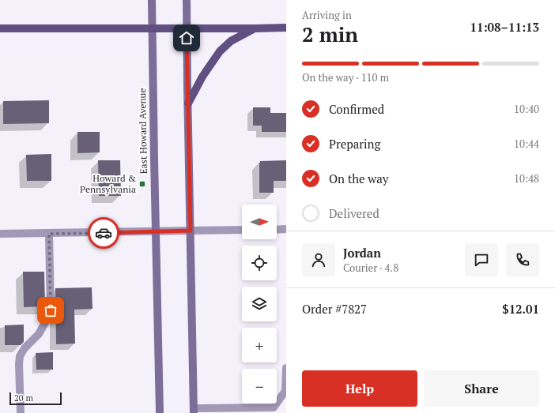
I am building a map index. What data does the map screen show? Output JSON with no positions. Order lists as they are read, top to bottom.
{
  "streets": {
    "main road": ["East Howard Avenue"]
  },
  "places": {
    "transit": ["Howard & Pennsylvania"]
  },
  "scale_bar": "20 m",
  "north": "right",
  "page": {
    "heading": ["2 min", "Arriving in", "11:08–11:13"],
    "panel": [
      "Jordan",
      "Courier · 4.8",
      "Order #7827",
      "$12.01"
    ],
    "bar": "On the way · 110 m",
    "list": [
      ["Confirmed", "10:40"],
      ["Preparing", "10:44"],
      ["On the way", "10:48"],
      "Delivered"
    ],
    "map_buttons": ["+", "−"],
    "buttons": ["Help", "Share"],
    "scale": "20 m"
  }
}
